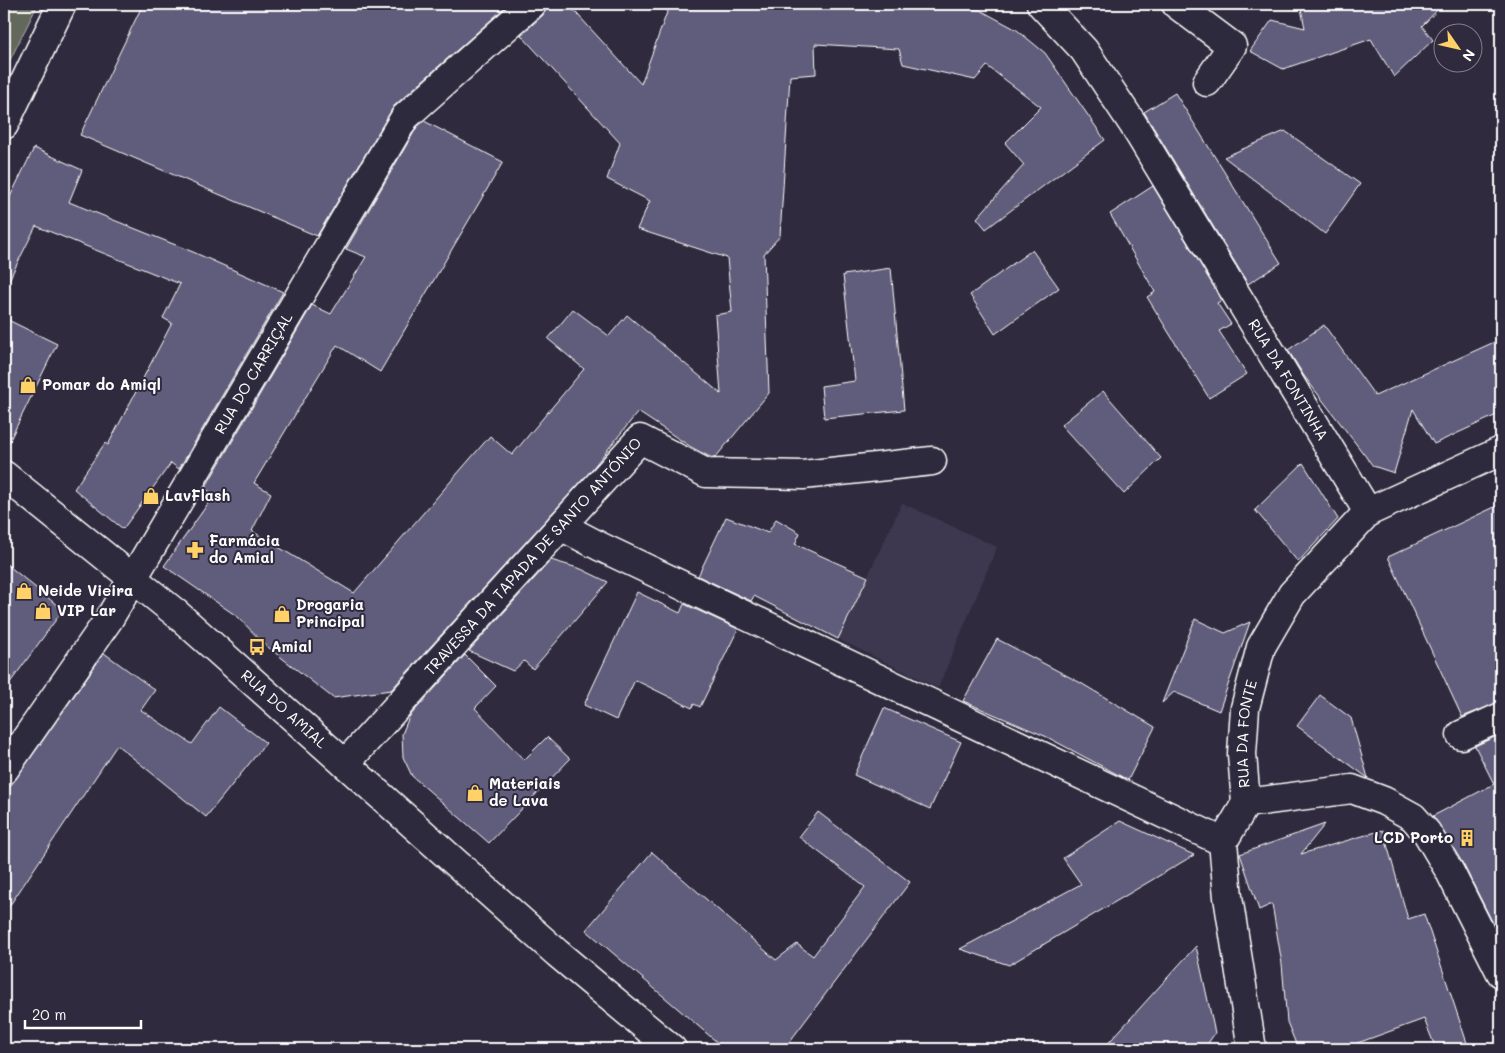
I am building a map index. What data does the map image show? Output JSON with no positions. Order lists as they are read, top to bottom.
{
  "streets": {
    "street": [
      "RUA DO CARRIÇAL",
      "RUA DA FONTINHA",
      "TRAVESSA DA TAPADA DE SANTO ANTÓNIO",
      "RUA DO AMIAL",
      "RUA DA FONTE"
    ]
  },
  "crossings": [
    ["RUA DO CARRIÇAL", "RUA DO AMIAL"],
    ["RUA DA FONTINHA", "RUA DA FONTE"],
    ["TRAVESSA DA TAPADA DE SANTO ANTÓNIO", "RUA DO AMIAL"]
  ],
  "places": {
    "shop": [
      "Pomar do Amiql",
      "LavFlash",
      "Neide Vieira",
      "VIP Lar",
      "Drogaria Principal",
      "Materiais de Lava"
    ],
    "pharmacy": ["Farmácia do Amial"],
    "bus stop": ["Amial"],
    "building": ["LCD Porto"]
  },
  "scale_bar": "20 m",
  "north": "bottom right"
}
